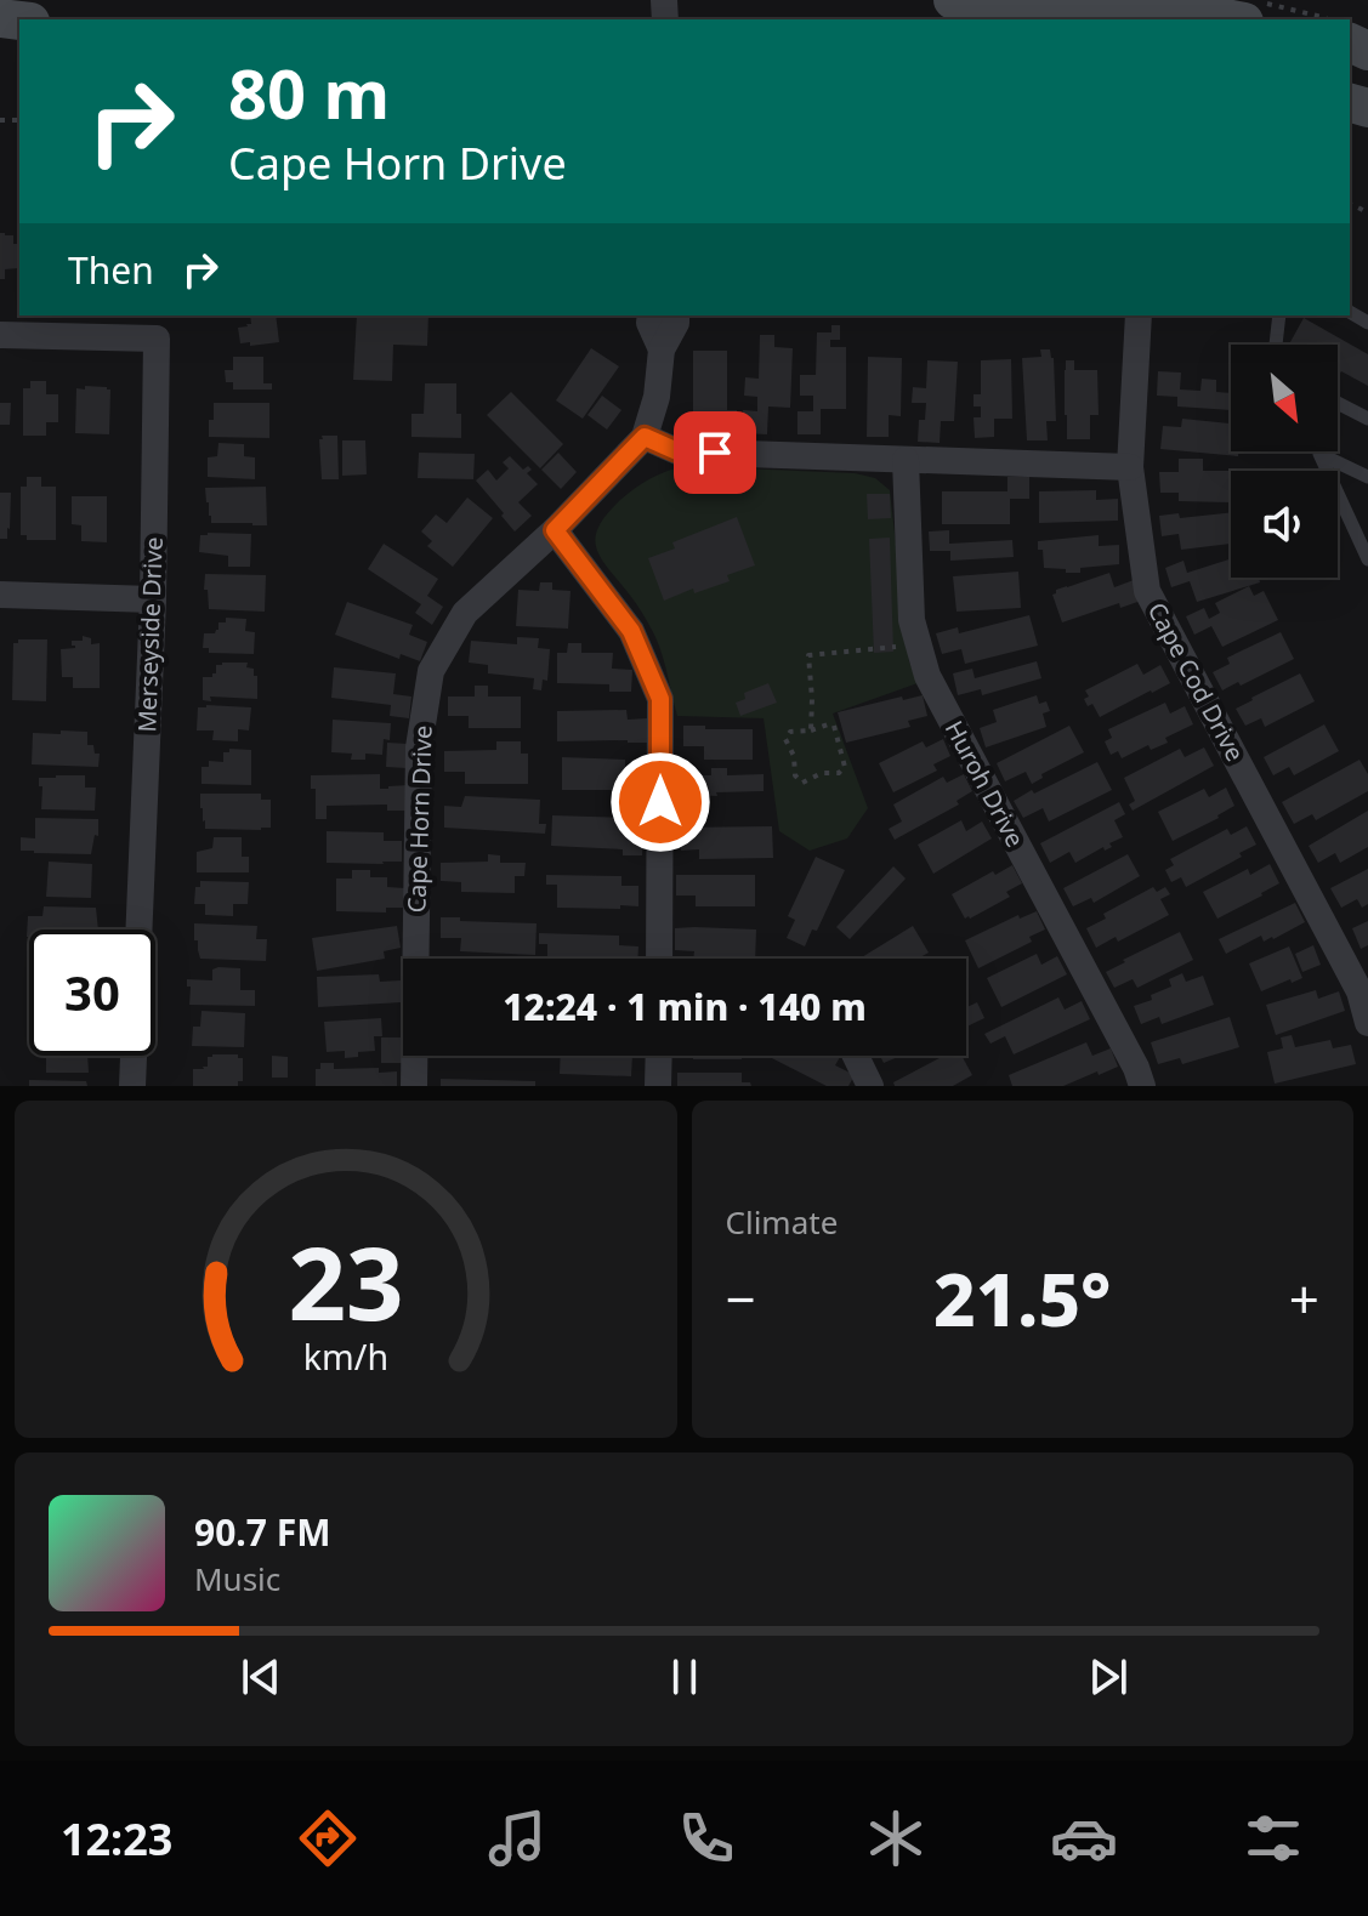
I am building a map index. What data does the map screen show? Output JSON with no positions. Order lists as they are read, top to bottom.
{
  "streets": {
    "street": [
      "Merseyside Drive",
      "Cape Cod Drive",
      "Huroh Drive",
      "Cape Horn Drive"
    ]
  },
  "north": "bottom right",
  "page": {
    "turn": ["80 m", "Cape Horn Drive"],
    "then": "Then",
    "limit": "30",
    "trip": "12:24 · 1 min · 140 m",
    "tile": "Climate",
    "heat": ["−", "21.5°", "+"],
    "song": ["90.7 FM", "Music"],
    "tabs": "12:23",
    "gauge": ["23", "km/h"]
  }
}
